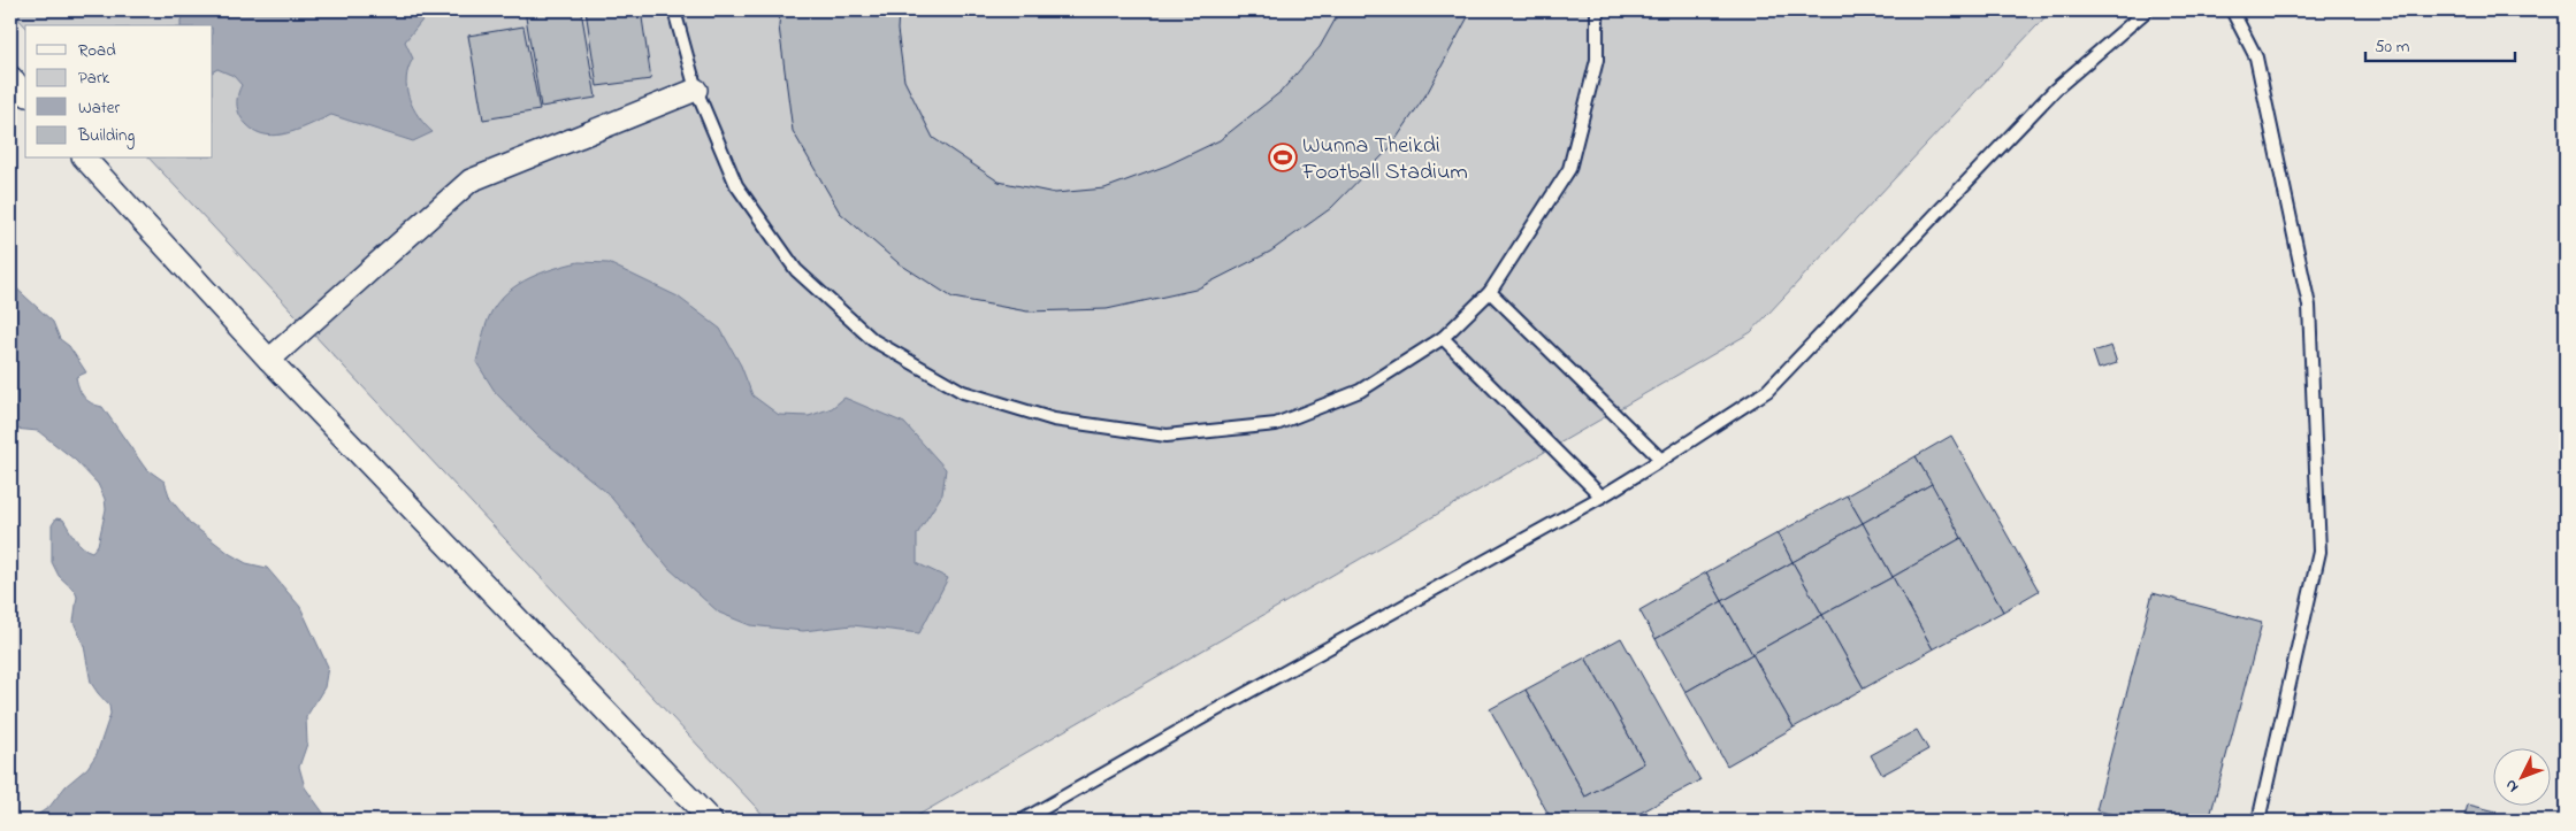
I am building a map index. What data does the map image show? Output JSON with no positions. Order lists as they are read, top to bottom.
{
  "places": {
    "sports": ["Wunna Theikdi Football Stadium"]
  },
  "legend": [
    "Road",
    "Park",
    "Water",
    "Building"
  ],
  "scale_bar": "50 m",
  "north": "bottom left"
}
